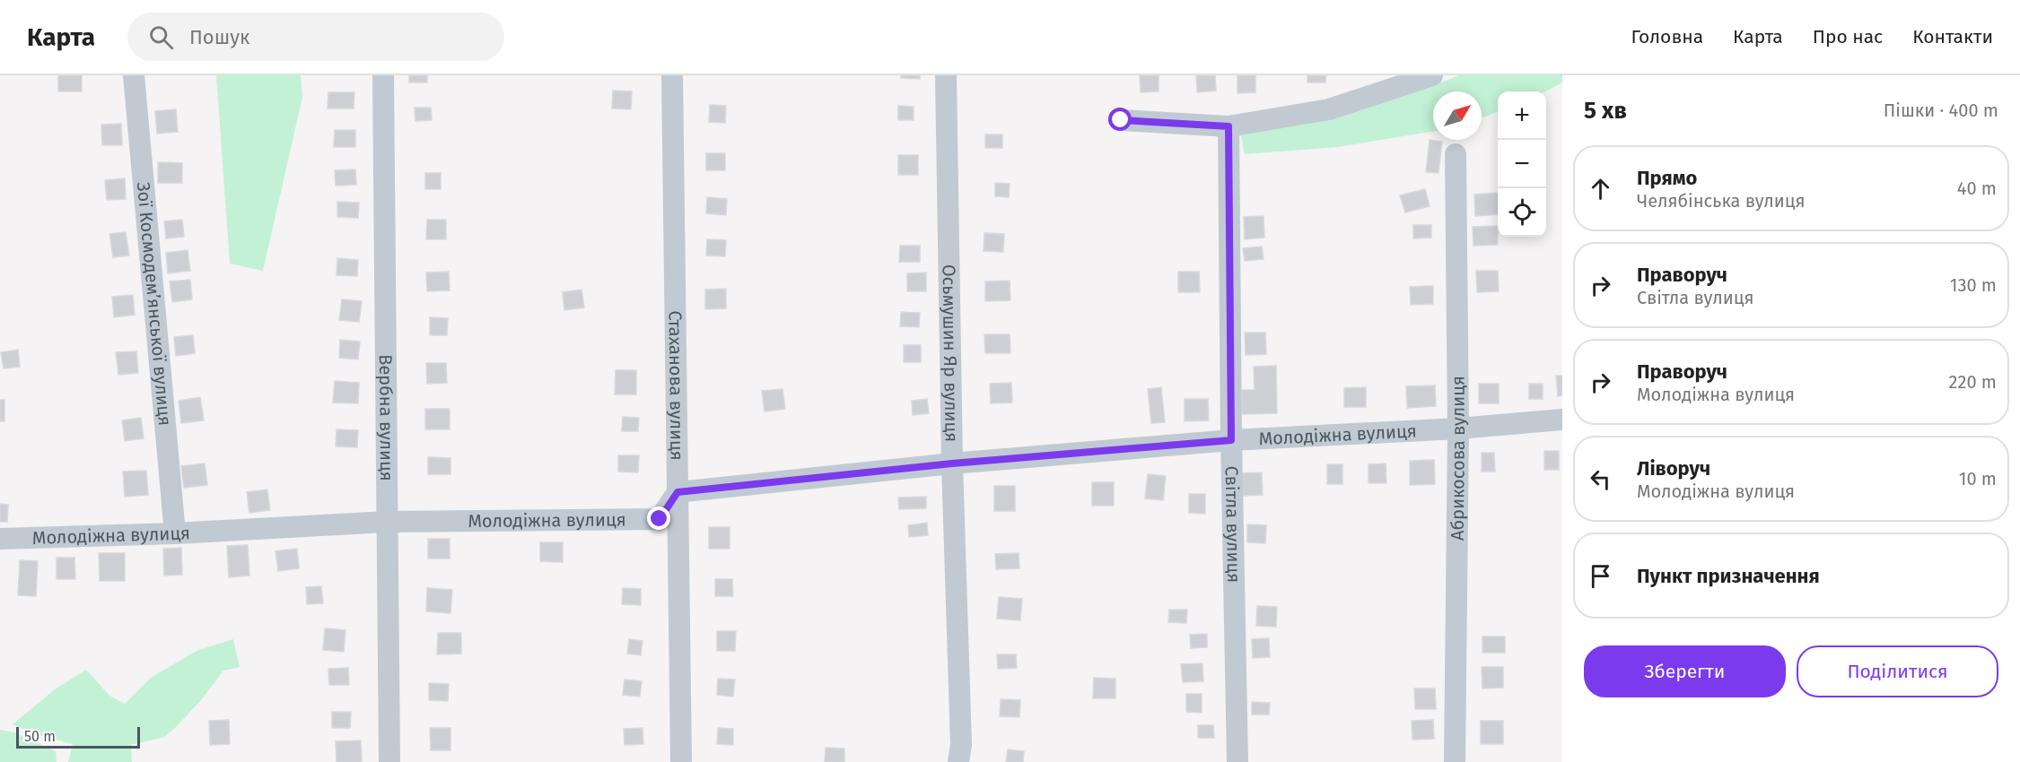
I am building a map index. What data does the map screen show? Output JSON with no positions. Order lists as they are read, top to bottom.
{
  "streets": {
    "street": [
      "Зої Космодем’янської вулиця",
      "Осьмушин Яр вулиця",
      "Стаханова вулиця",
      "Вербна вулиця",
      "Молодіжна вулиця",
      "Абрикосова вулиця",
      "Світла вулиця"
    ]
  },
  "crossings": [
    ["Зої Космодем’янської вулиця", "Молодіжна вулиця"],
    ["Осьмушин Яр вулиця", "Молодіжна вулиця"],
    ["Стаханова вулиця", "Молодіжна вулиця"],
    ["Вербна вулиця", "Молодіжна вулиця"],
    ["Молодіжна вулиця", "Абрикосова вулиця"],
    ["Молодіжна вулиця", "Світла вулиця"]
  ],
  "scale_bar": "50 m",
  "north": "top right",
  "page": {
    "header": "Карта",
    "search": "Пошук",
    "nav": [
      "Головна",
      "Карта",
      "Про нас",
      "Контакти"
    ],
    "heading": ["5 хв", "Пішки · 400 m"],
    "map_buttons": ["+", "−"],
    "list": [
      ["Прямо", "Челябінська вулиця", "40 m"],
      ["Праворуч", "Світла вулиця", "130 m"],
      ["Праворуч", "Молодіжна вулиця", "220 m"],
      ["Ліворуч", "Молодіжна вулиця", "10 m"],
      "Пункт призначення"
    ],
    "buttons": ["Зберегти", "Поділитися"],
    "scale": "50 m"
  }
}
